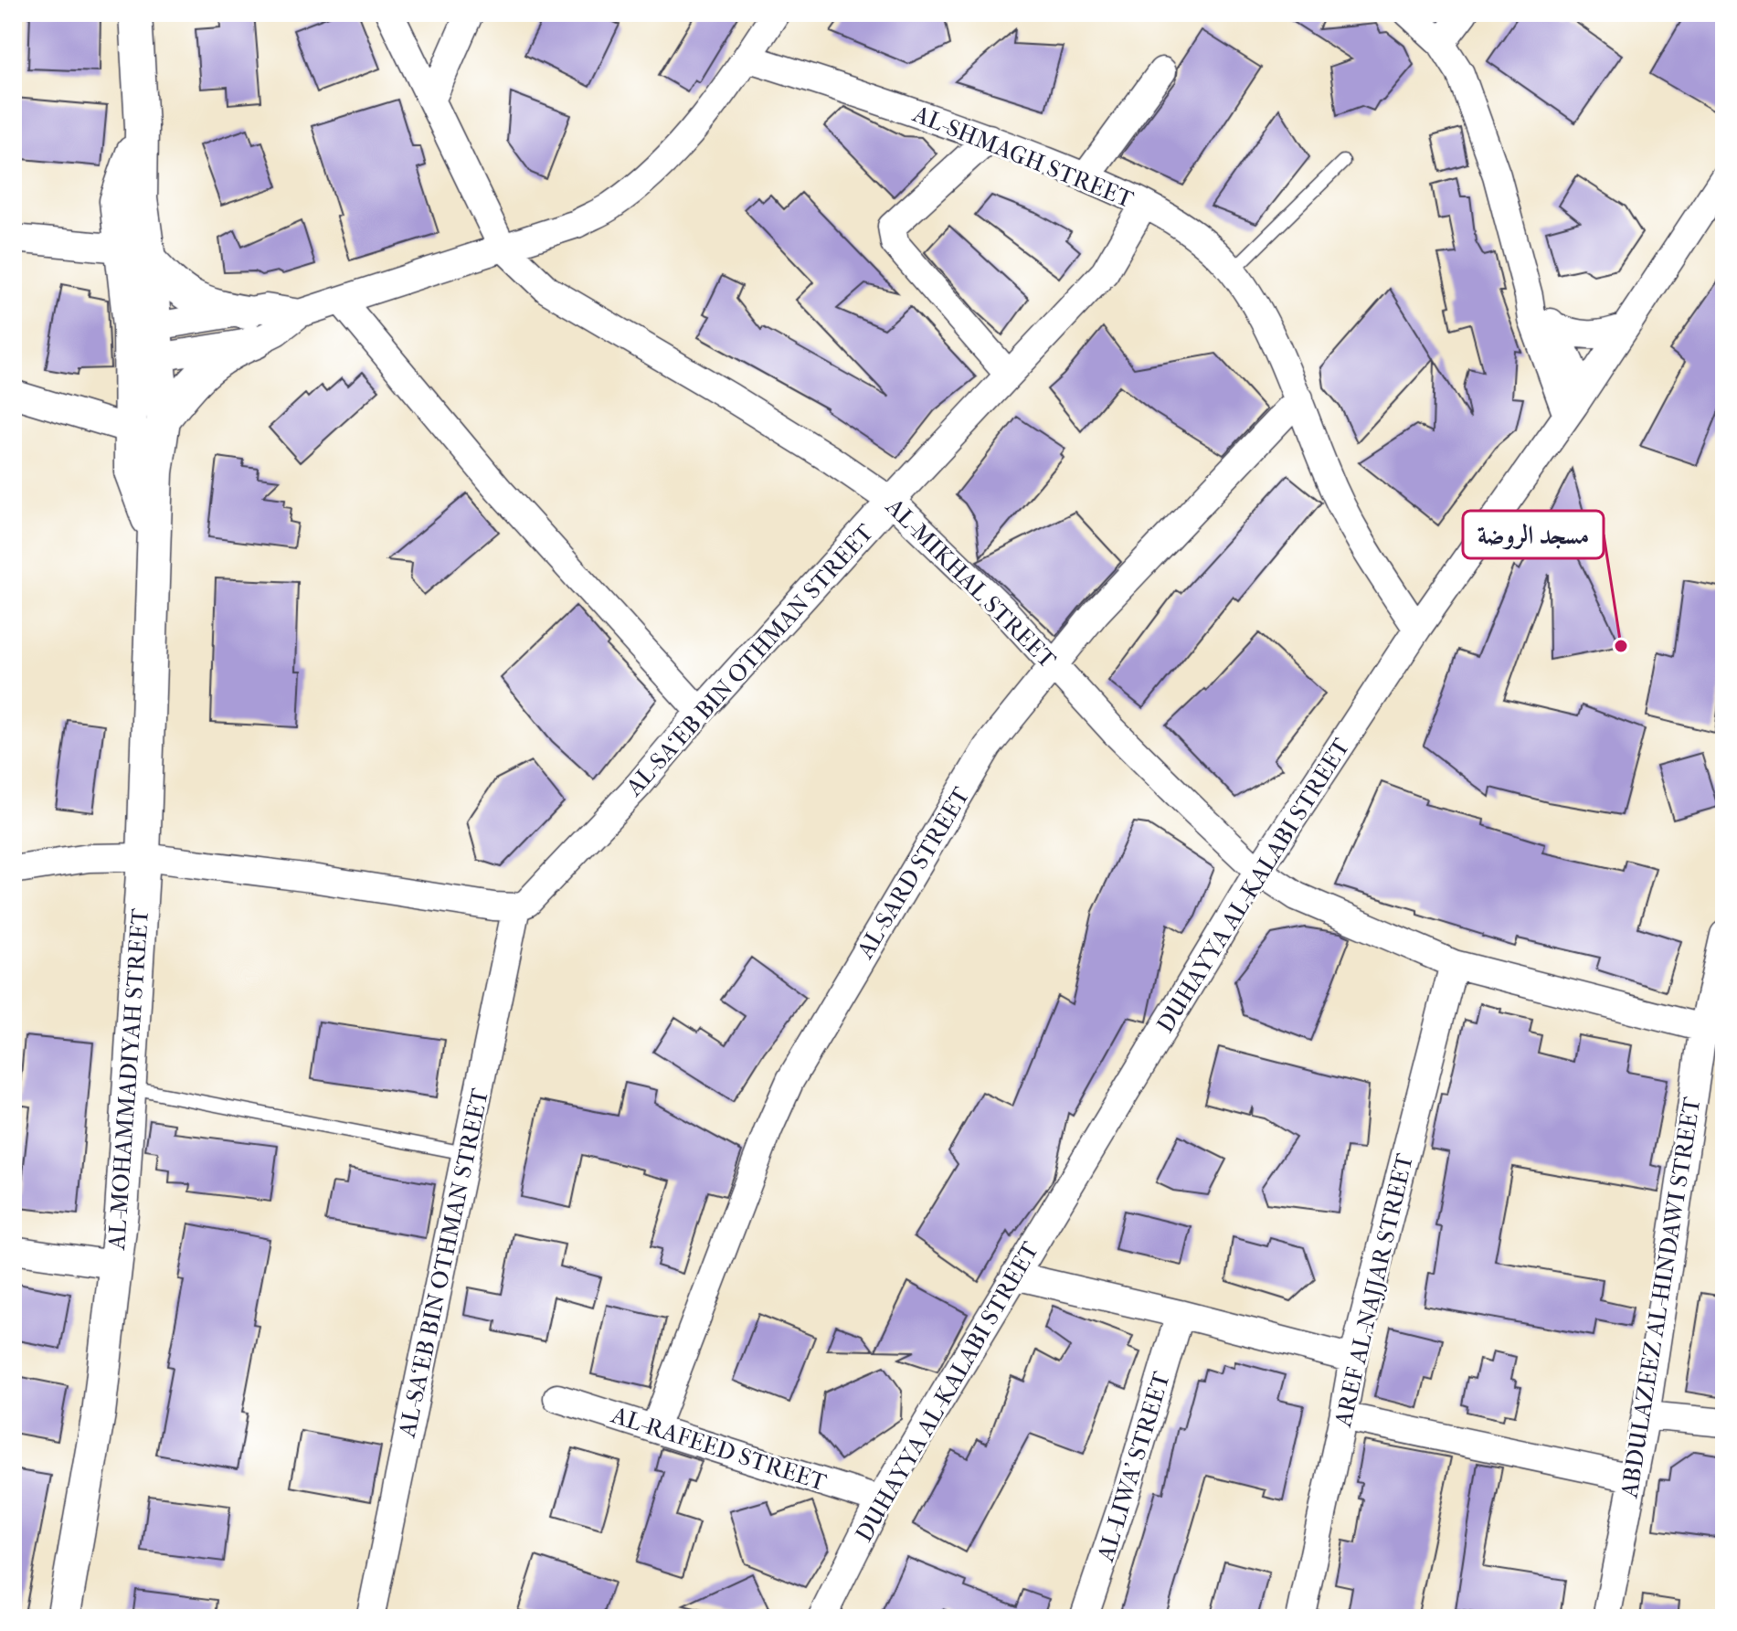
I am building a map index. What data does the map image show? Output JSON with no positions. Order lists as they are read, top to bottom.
{
  "streets": {
    "street": [
      "AL-SHMAGH STREET",
      "AL-MIKHAL STREET",
      "AL-SA‘EB BIN OTHMAN STREET",
      "AL-SARD STREET",
      "DUHAYYA AL-KALABI STREET",
      "AL-MOHAMMADIYAH STREET",
      "AREF AL-NAJJAR STREET",
      "ABDULAZEEZ AL-HINDAWI STREET",
      "AL-RAFEED STREET",
      "AL-LIWA' STREET"
    ]
  },
  "crossings": [
    ["AL-SHMAGH STREET", "AL-SA‘EB BIN OTHMAN STREET"],
    ["AL-SHMAGH STREET", "AL-SARD STREET"],
    ["AL-SHMAGH STREET", "DUHAYYA AL-KALABI STREET"],
    ["AL-MIKHAL STREET", "AL-SA‘EB BIN OTHMAN STREET"],
    ["AL-MIKHAL STREET", "AL-SARD STREET"],
    ["AL-MIKHAL STREET", "DUHAYYA AL-KALABI STREET"],
    ["AL-MIKHAL STREET", "AREF AL-NAJJAR STREET"],
    ["AL-MIKHAL STREET", "ABDULAZEEZ AL-HINDAWI STREET"],
    ["AL-SARD STREET", "AL-RAFEED STREET"],
    ["DUHAYYA AL-KALABI STREET", "AL-RAFEED STREET"]
  ],
  "places": ["مسجد الروضة"]
}
